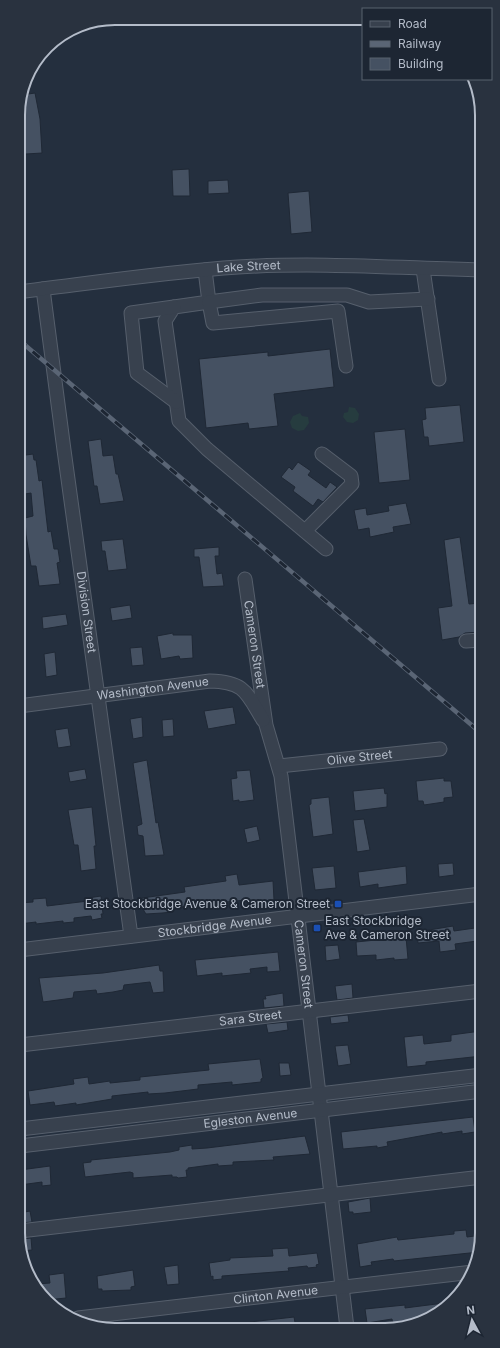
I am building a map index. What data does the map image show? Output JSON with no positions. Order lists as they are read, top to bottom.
{
  "streets": {
    "street": [
      "Lake Street",
      "Division Street",
      "Cameron Street",
      "Washington Avenue",
      "Olive Street",
      "Stockbridge Avenue",
      "Sara Street",
      "Egleston Avenue",
      "Clinton Avenue"
    ]
  },
  "crossings": [
    ["Lake Street", "Division Street"],
    ["Division Street", "Washington Avenue"],
    ["Division Street", "Stockbridge Avenue"],
    ["Cameron Street", "Washington Avenue"],
    ["Cameron Street", "Olive Street"],
    ["Cameron Street", "Stockbridge Avenue"],
    ["Cameron Street", "Sara Street"],
    ["Cameron Street", "Egleston Avenue"],
    ["Cameron Street", "Clinton Avenue"]
  ],
  "places": {
    "transit": ["East Stockbridge Avenue & Cameron Street", "East Stockbridge Ave & Cameron Street"]
  },
  "legend": ["Road", "Railway", "Building"],
  "north": "top"
}
